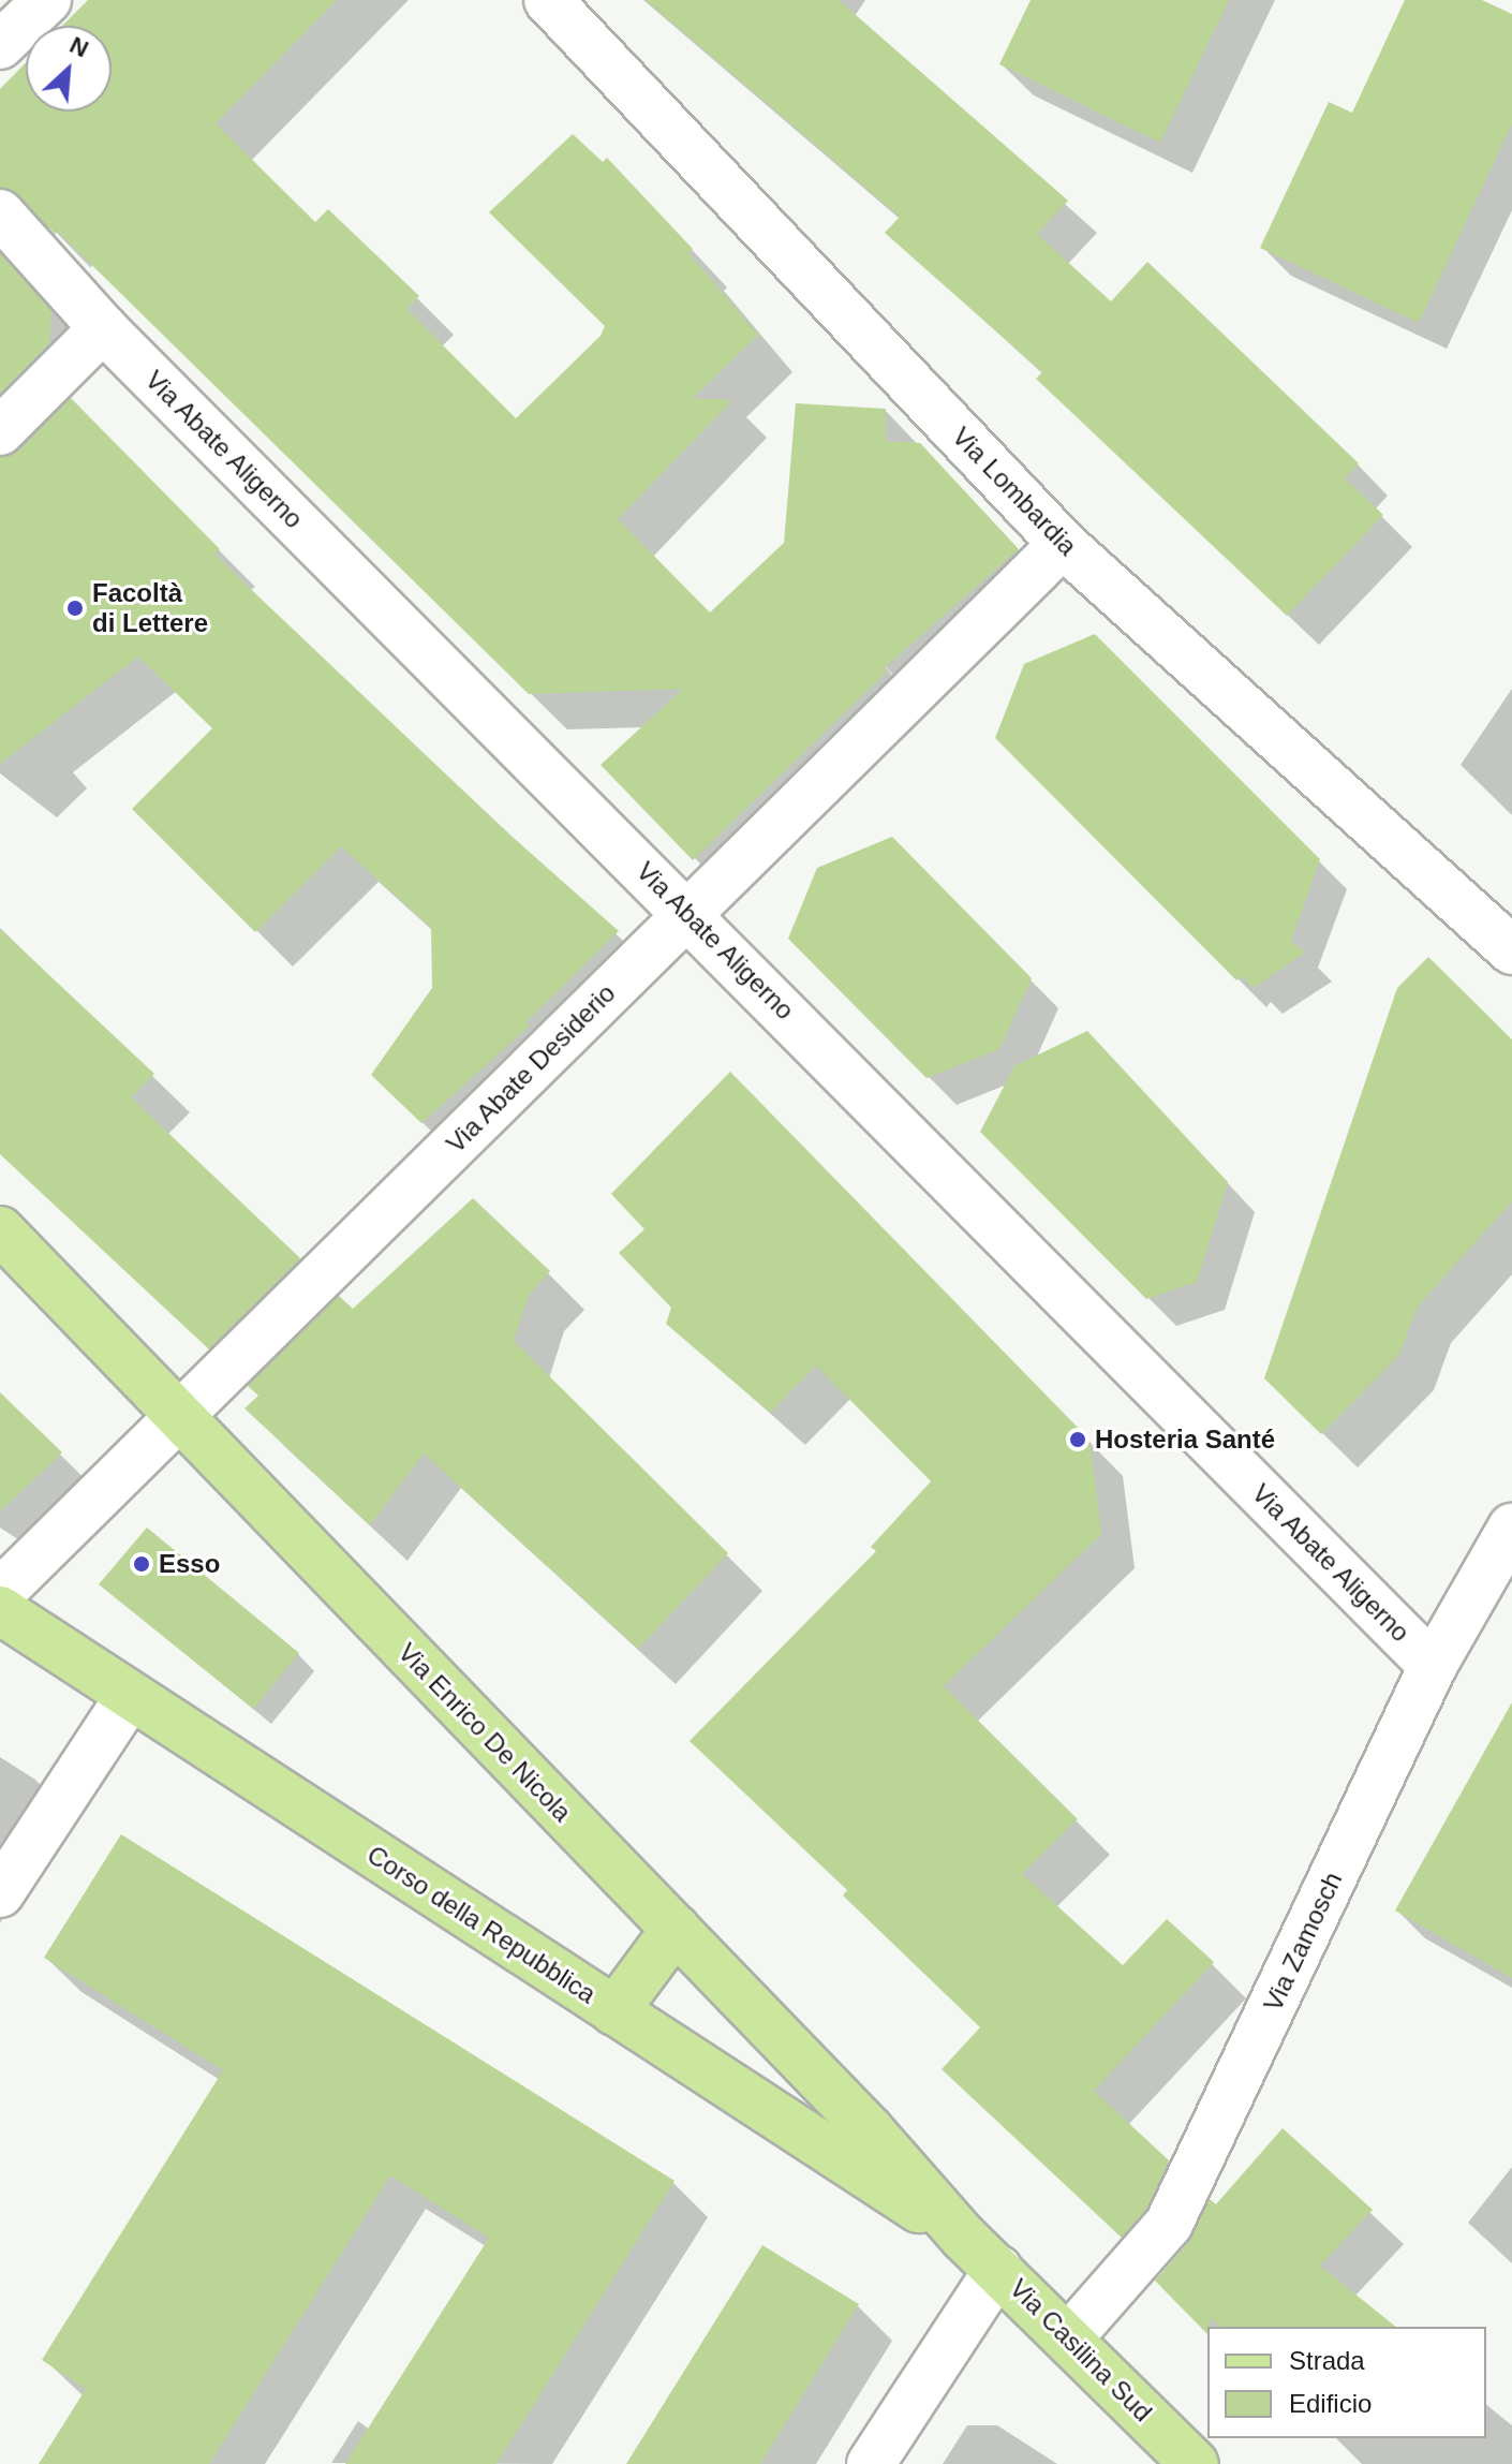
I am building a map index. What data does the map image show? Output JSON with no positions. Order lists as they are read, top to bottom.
{
  "streets": {
    "main road": ["Via Enrico De Nicola", "Corso della Repubblica", "Via Casilina Sud"],
    "street": [
      "Via Abate Aligerno",
      "Via Lombardia",
      "Via Abate Desiderio",
      "Via Zamosch"
    ]
  },
  "crossings": [
    ["Via Abate Aligerno", "Via Abate Desiderio"],
    ["Via Abate Aligerno", "Via Zamosch"],
    ["Via Lombardia", "Via Abate Desiderio"],
    ["Via Abate Desiderio", "Via Enrico De Nicola"],
    ["Via Enrico De Nicola", "Corso della Repubblica"],
    ["Via Enrico De Nicola", "Via Casilina Sud"],
    ["Corso della Repubblica", "Via Casilina Sud"],
    ["Via Zamosch", "Via Casilina Sud"]
  ],
  "places": ["Facoltà di Lettere", "Hosteria Santé", "Esso"],
  "legend": ["Strada", "Edificio"],
  "north": "top right"
}
